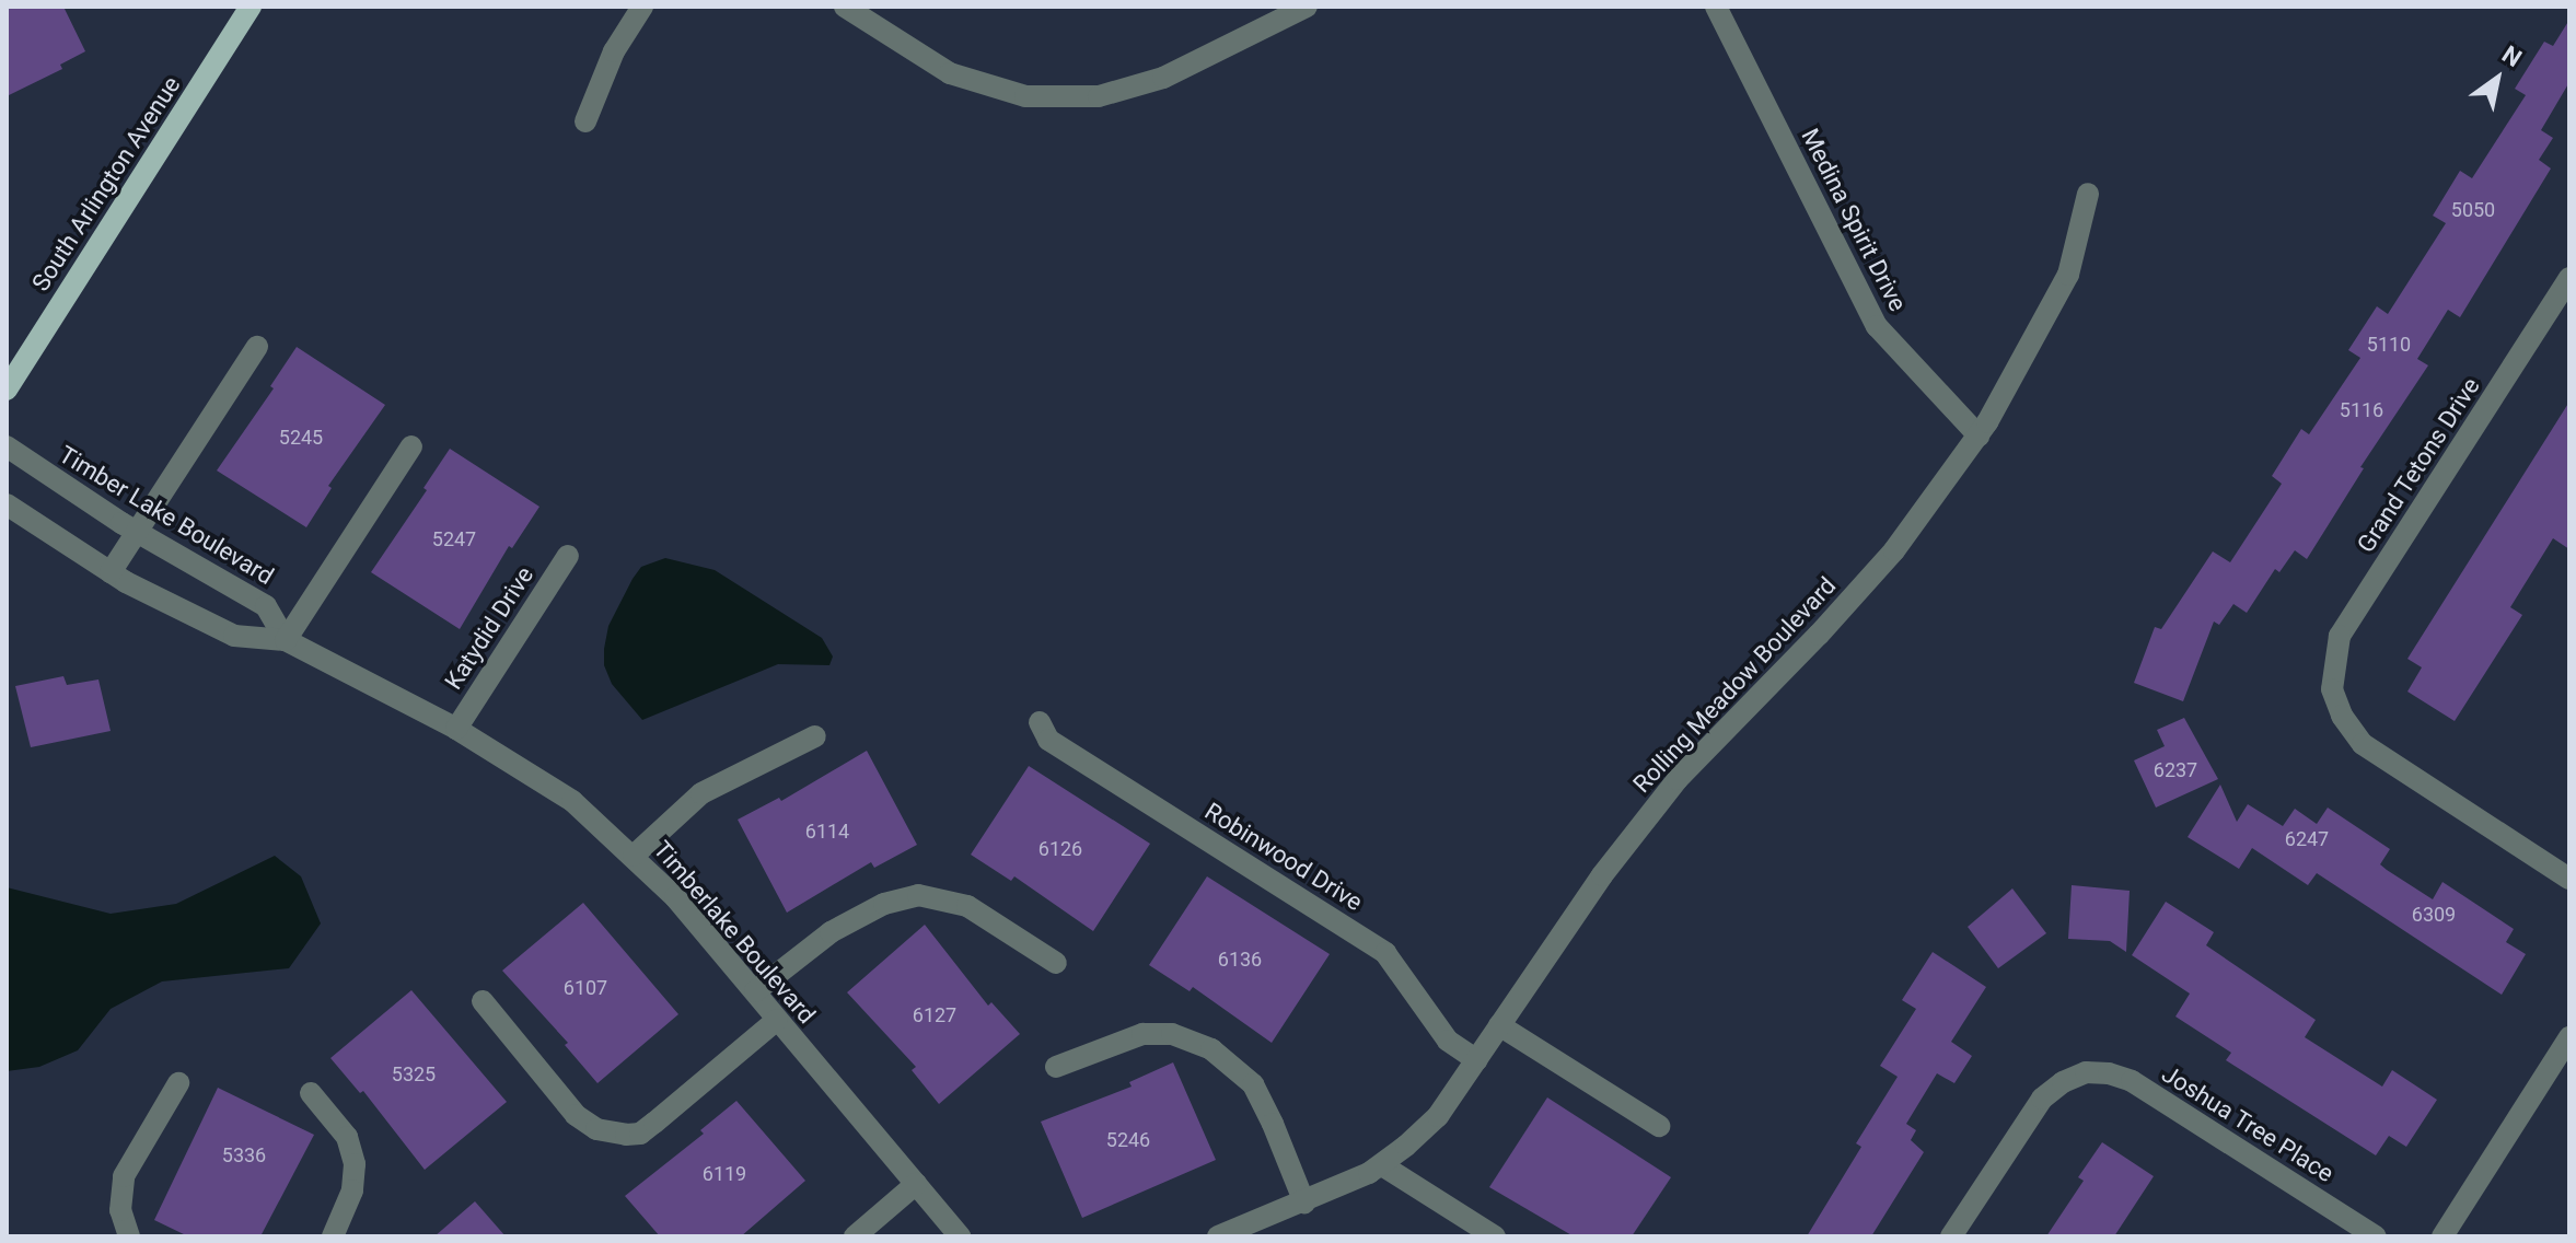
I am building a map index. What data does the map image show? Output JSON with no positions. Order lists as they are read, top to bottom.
{
  "streets": {
    "main road": ["South Arlington Avenue"],
    "street": [
      "Medina Spirit Drive",
      "Grand Tetons Drive",
      "Timber Lake Boulevard",
      "Katydid Drive",
      "Rolling Meadow Boulevard",
      "Robinwood Drive",
      "Timberlake Boulevard",
      "Joshua Tree Place"
    ]
  },
  "crossings": [
    ["Medina Spirit Drive", "Rolling Meadow Boulevard"],
    ["Timber Lake Boulevard", "Timberlake Boulevard"],
    ["Katydid Drive", "Timberlake Boulevard"],
    ["Rolling Meadow Boulevard", "Robinwood Drive"]
  ],
  "house_numbers": [
    "5050",
    "5110",
    "5116",
    "5245",
    "5247",
    "6237",
    "6114",
    "6247",
    "6126",
    "6309",
    "6136",
    "6107",
    "6127",
    "5325",
    "5246",
    "5336",
    "6119"
  ],
  "north": "top right"
}
